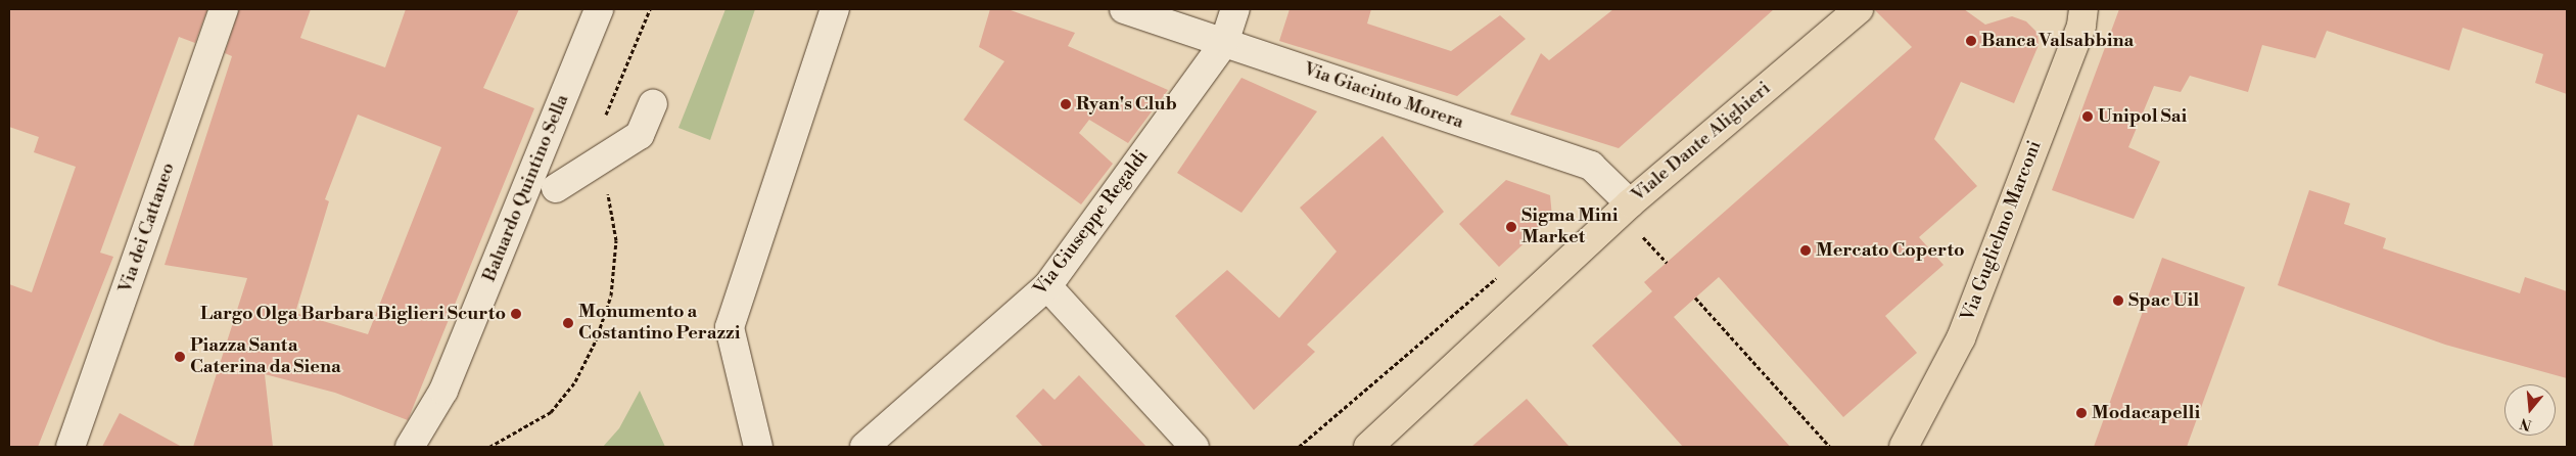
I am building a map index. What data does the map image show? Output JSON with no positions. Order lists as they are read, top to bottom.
{
  "streets": {
    "main road": ["Viale Dante Alighieri", "Via Guglielmo Marconi"],
    "street": [
      "Via Giacinto Morera",
      "Baluardo Quintino Sella",
      "Via Giuseppe Regaldi",
      "Via dei Cattaneo"
    ]
  },
  "crossings": [
    ["Via Giacinto Morera", "Viale Dante Alighieri"],
    ["Via Giacinto Morera", "Via Giuseppe Regaldi"]
  ],
  "places": [
    "Banca Valsabbina",
    "Ryan's Club",
    "Unipol Sai",
    "Sigma Mini Market",
    "Mercato Coperto",
    "Spac Uil",
    "Largo Olga Barbara Biglieri Scurto",
    "Monumento a Costantino Perazzi",
    "Piazza Santa Caterina da Siena",
    "Modacapelli"
  ],
  "north": "bottom"
}
